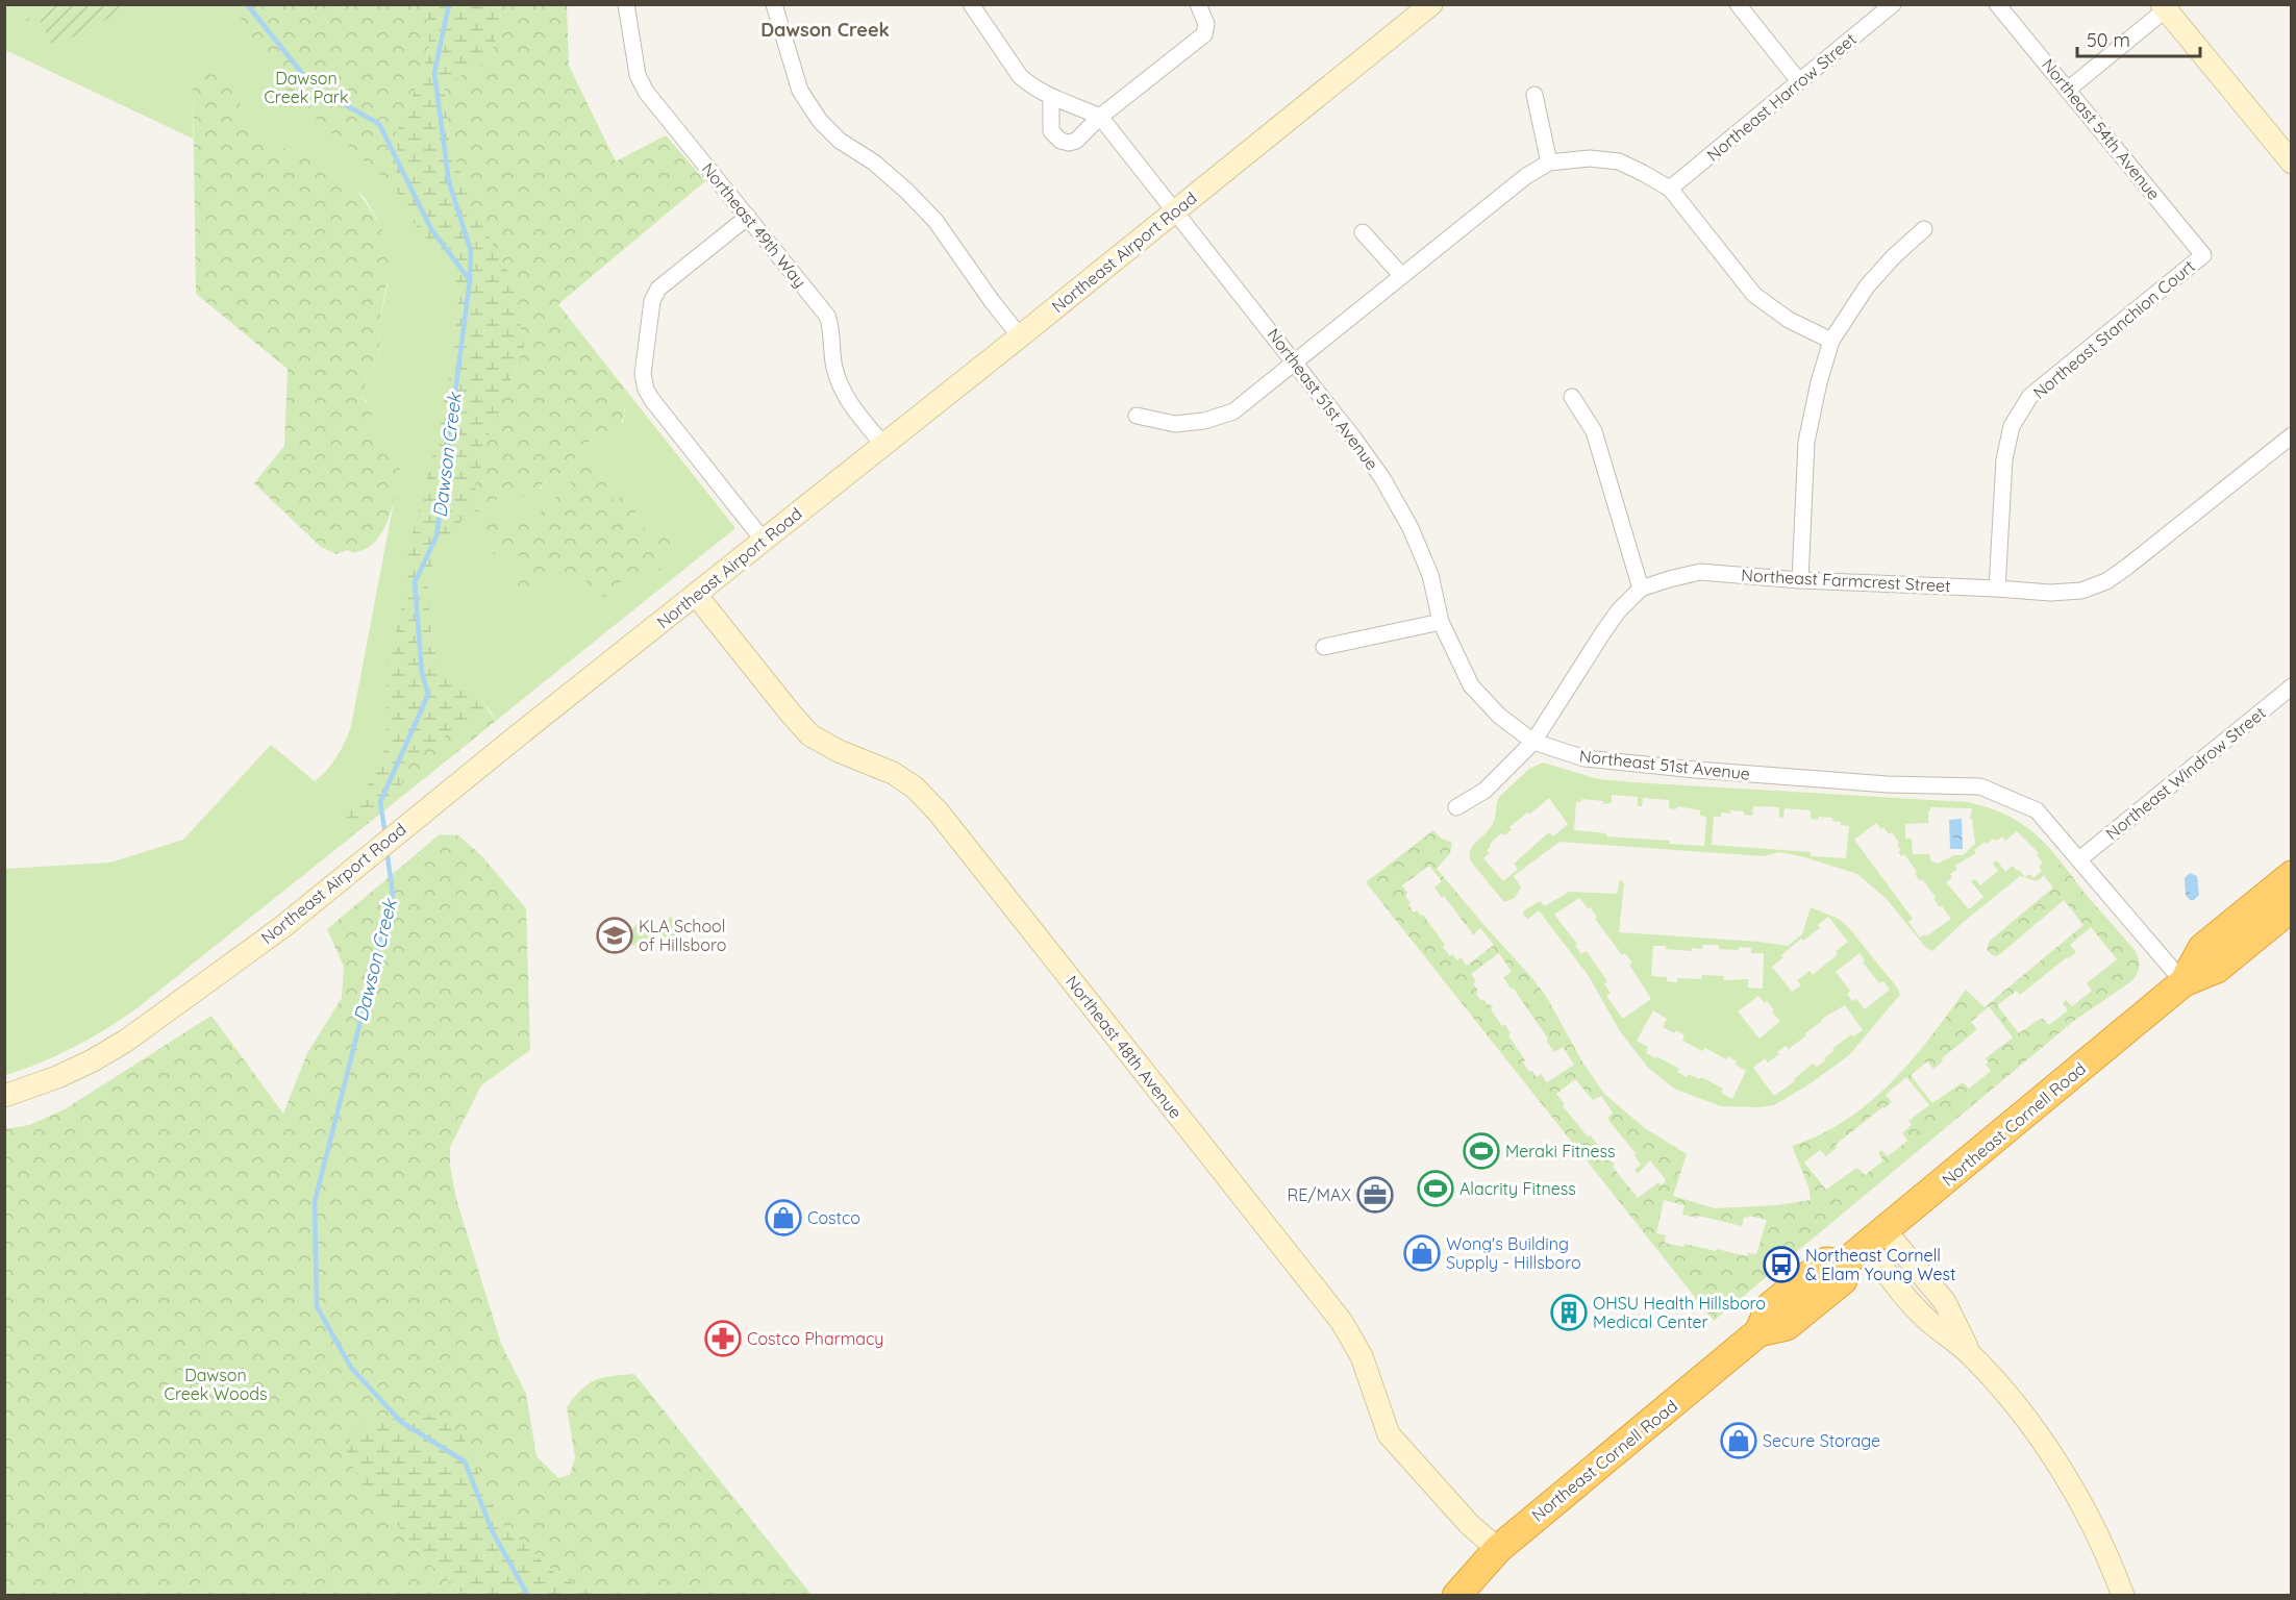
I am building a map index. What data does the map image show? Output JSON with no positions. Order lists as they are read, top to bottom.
{
  "streets": {
    "highway": ["Northeast Cornell Road"],
    "street": [
      "Northeast Harrow Street",
      "Northeast 54th Avenue",
      "Northeast 49th Way",
      "Northeast Airport Road",
      "Northeast Stanchion Court",
      "Northeast 51st Avenue",
      "Northeast Farmcrest Street",
      "Northeast Windrow Street",
      "Northeast 48th Avenue"
    ]
  },
  "crossings": [
    ["Northeast 54th Avenue", "Northeast Stanchion Court"],
    ["Northeast 49th Way", "Northeast Airport Road"],
    ["Northeast Airport Road", "Northeast 51st Avenue"],
    ["Northeast Airport Road", "Northeast 48th Avenue"],
    ["Northeast Stanchion Court", "Northeast Farmcrest Street"],
    ["Northeast 51st Avenue", "Northeast Farmcrest Street"],
    ["Northeast 51st Avenue", "Northeast Windrow Street"],
    ["Northeast 51st Avenue", "Northeast Cornell Road"],
    ["Northeast 48th Avenue", "Northeast Cornell Road"]
  ],
  "districts": ["Dawson Creek"],
  "water": ["Dawson Creek"],
  "parks": ["Dawson Creek Park", "Dawson Creek Woods"],
  "places": {
    "school or university": ["KLA School of Hillsboro"],
    "sports": ["Meraki Fitness", "Alacrity Fitness"],
    "office": ["RE/MAX"],
    "shop": ["Costco", "Wong's Building Supply - Hillsboro", "Secure Storage"],
    "bus stop": ["Northeast Cornell & Elam Young West"],
    "building": ["OHSU Health Hillsboro Medical Center"],
    "pharmacy": ["Costco Pharmacy"]
  },
  "scale_bar": "50 m"
}
